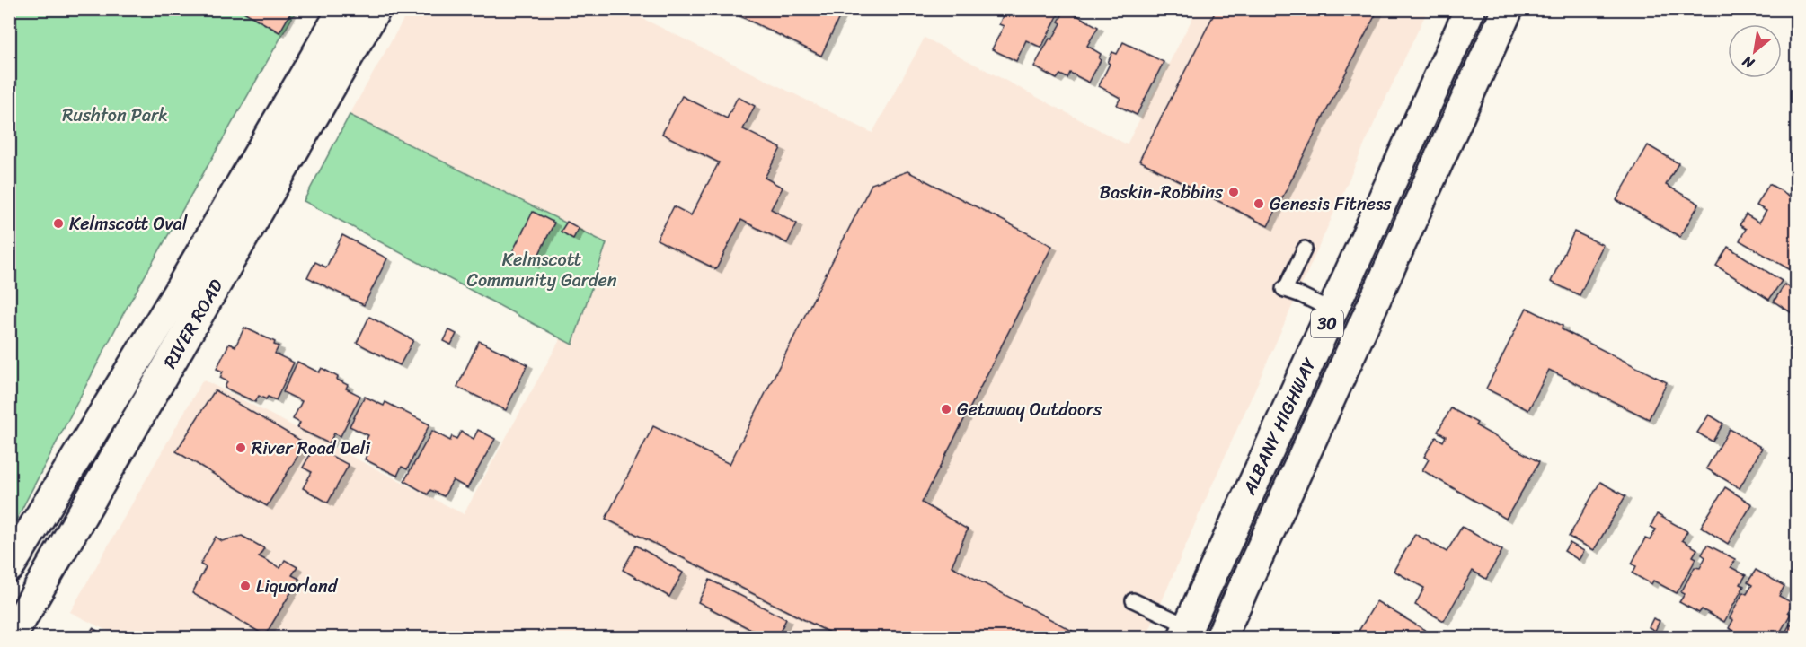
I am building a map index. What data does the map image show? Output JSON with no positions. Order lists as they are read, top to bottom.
{
  "streets": {
    "main road": ["RIVER ROAD", "30", "ALBANY HIGHWAY"]
  },
  "parks": ["Rushton Park", "Kelmscott Community Garden"],
  "places": [
    "Baskin-Robbins",
    "Genesis Fitness",
    "Kelmscott Oval",
    "Getaway Outdoors",
    "River Road Deli",
    "Liquorland"
  ],
  "north": "bottom left"
}
